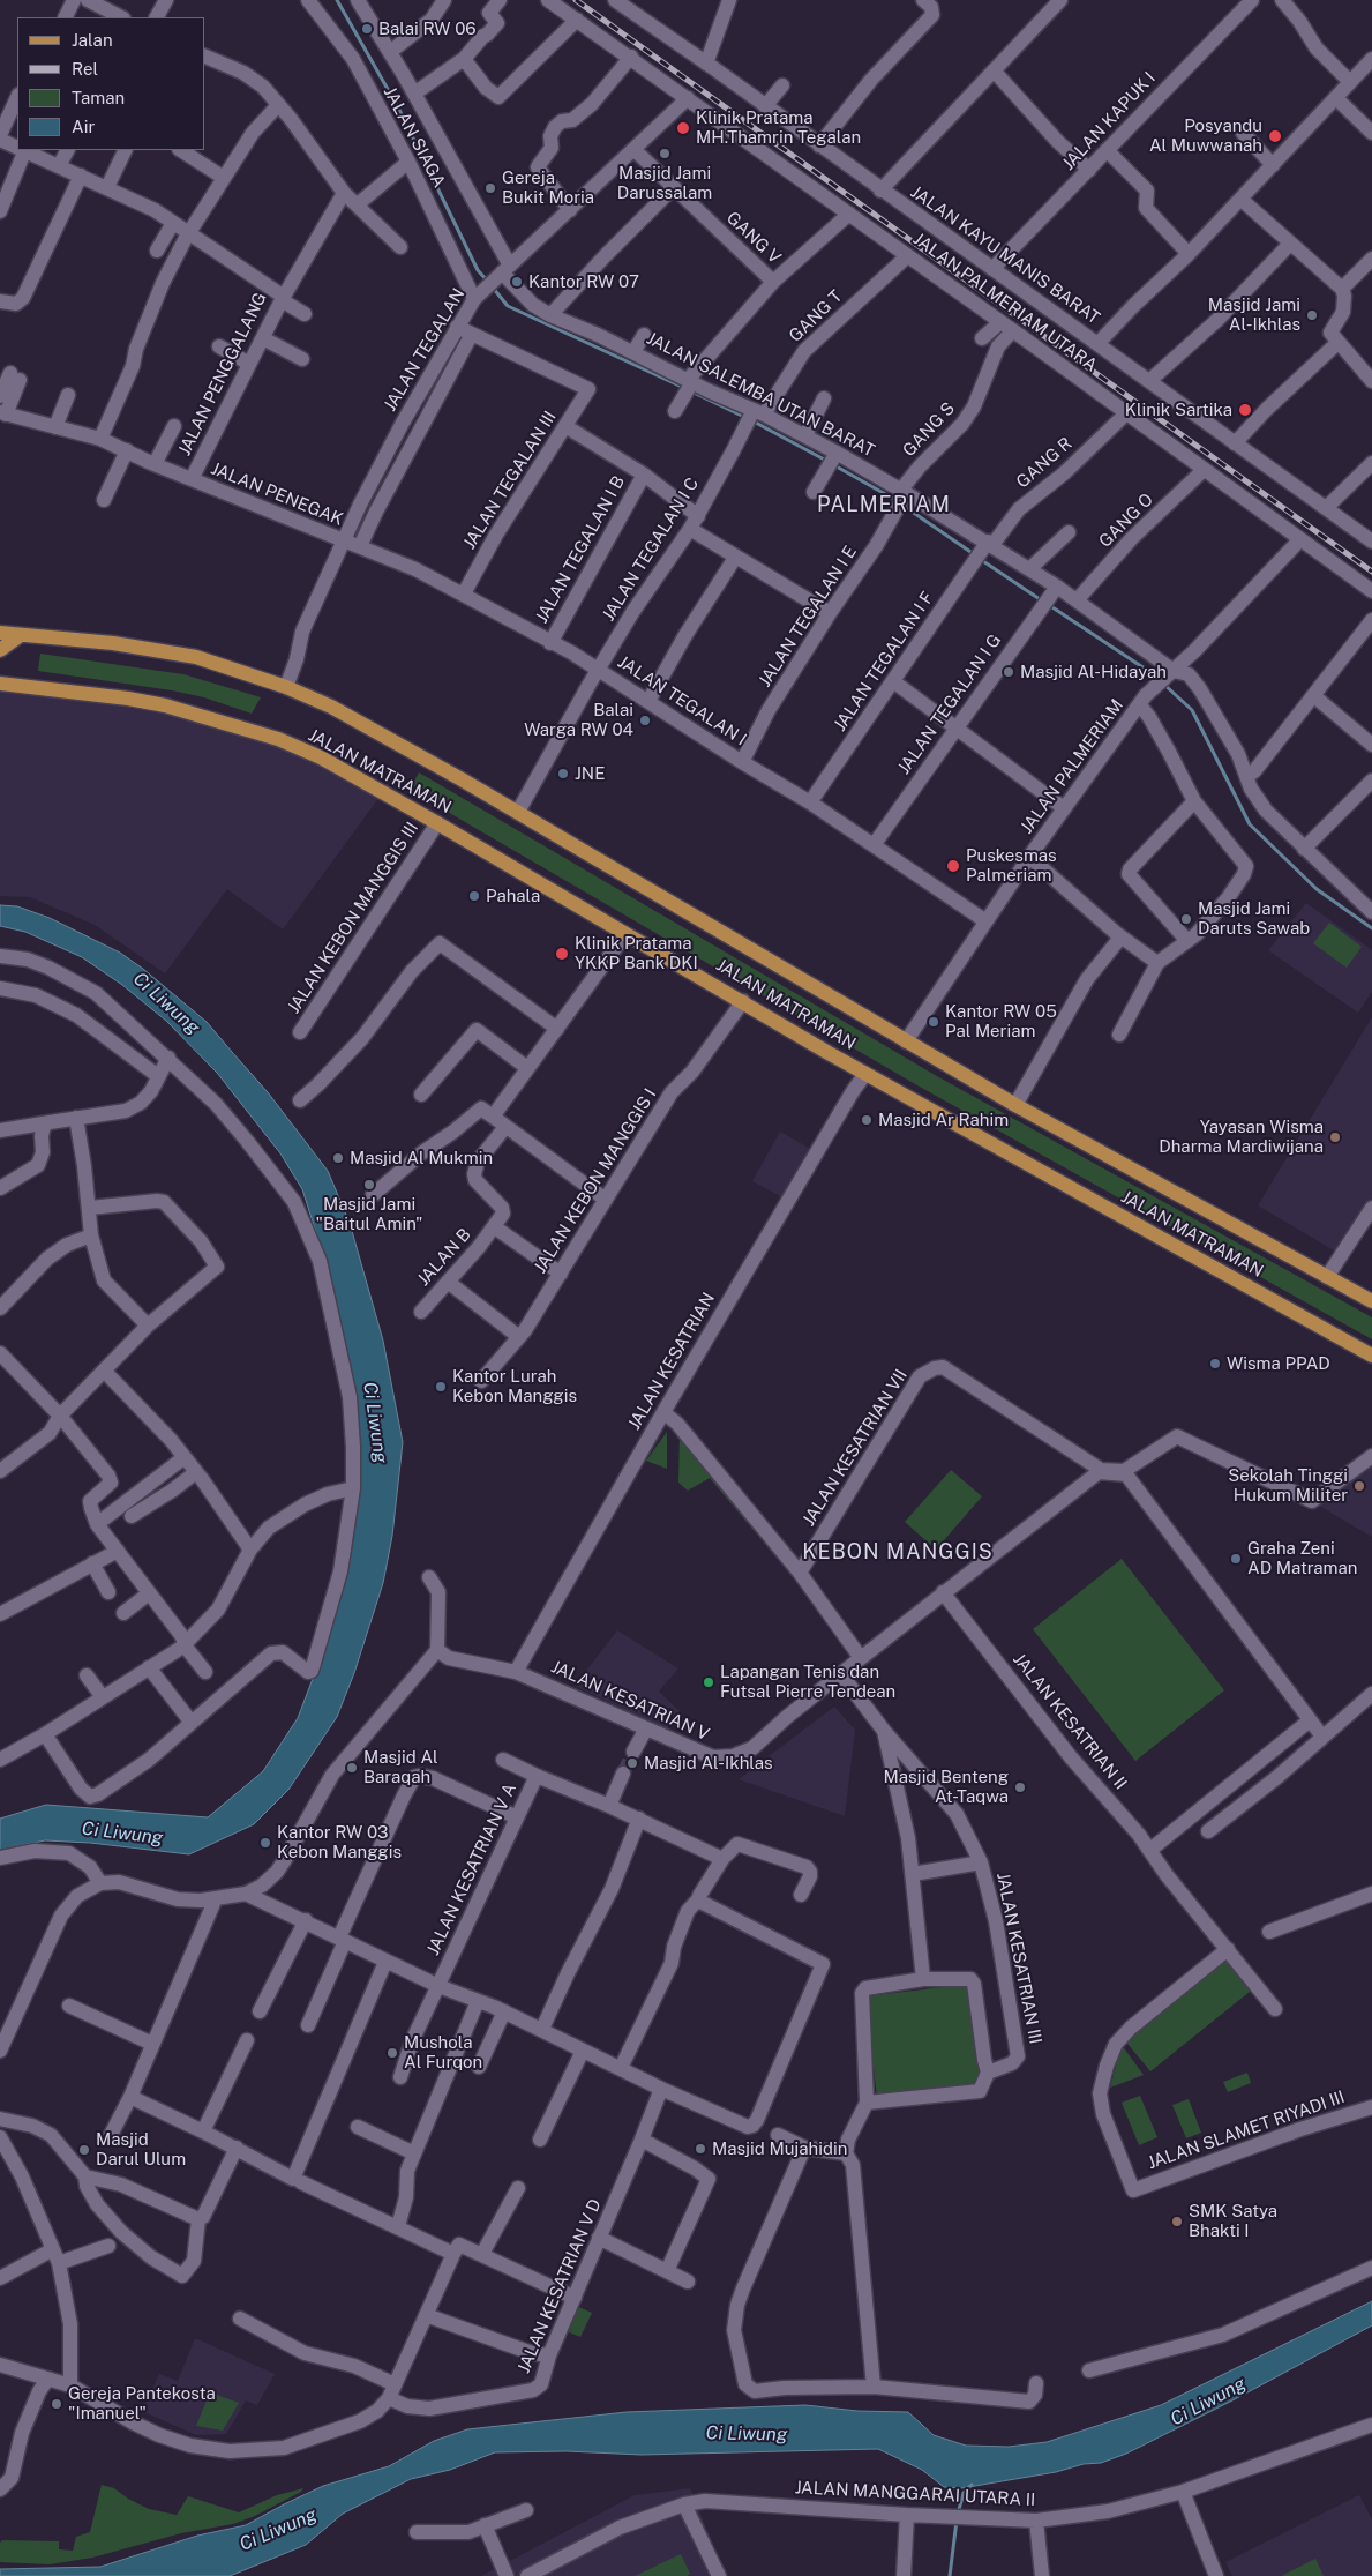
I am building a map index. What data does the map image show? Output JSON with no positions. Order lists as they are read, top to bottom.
{
  "streets": {
    "main road": ["JALAN MATRAMAN"],
    "street": [
      "JALAN KAPUK I",
      "JALAN SIAGA",
      "GANG V",
      "JALAN KAYU MANIS BARAT",
      "JALAN PALMERIAM UTARA",
      "GANG T",
      "JALAN TEGALAN",
      "JALAN PENGGALANG",
      "JALAN SALEMBA UTAN BARAT",
      "GANG S",
      "GANG R",
      "JALAN TEGALAN III",
      "JALAN PENEGAK",
      "GANG O",
      "JALAN TEGALAN I B",
      "JALAN TEGALAN I C",
      "JALAN TEGALAN I E",
      "JALAN TEGALAN I F",
      "JALAN TEGALAN I",
      "JALAN TEGALAN I G",
      "JALAN PALMERIAM",
      "JALAN KEBON MANGGIS III",
      "JALAN KEBON MANGGIS I",
      "JALAN B",
      "JALAN KESATRIAN",
      "JALAN KESATRIAN VII",
      "JALAN KESATRIAN V",
      "JALAN KESATRIAN II",
      "JALAN KESATRIAN V A",
      "JALAN KESATRIAN III",
      "JALAN SLAMET RIYADI III",
      "JALAN KESATRIAN V D",
      "JALAN MANGGARAI UTARA II"
    ]
  },
  "crossings": [
    ["JALAN KAPUK I", "JALAN KAYU MANIS BARAT"],
    ["JALAN SIAGA", "JALAN TEGALAN"],
    ["GANG V", "JALAN TEGALAN"],
    ["JALAN PALMERIAM UTARA", "GANG T"],
    ["JALAN PALMERIAM UTARA", "JALAN TEGALAN"],
    ["JALAN PALMERIAM UTARA", "GANG S"],
    ["JALAN PALMERIAM UTARA", "GANG R"],
    ["JALAN PALMERIAM UTARA", "GANG O"],
    ["JALAN PALMERIAM UTARA", "JALAN PALMERIAM"],
    ["GANG T", "JALAN SALEMBA UTAN BARAT"],
    ["GANG T", "JALAN TEGALAN I C"],
    ["JALAN TEGALAN", "JALAN SALEMBA UTAN BARAT"],
    ["JALAN TEGALAN", "JALAN PENEGAK"],
    ["JALAN TEGALAN", "JALAN TEGALAN I"],
    ["JALAN TEGALAN", "JALAN MATRAMAN"],
    ["JALAN PENGGALANG", "JALAN PENEGAK"],
    ["JALAN SALEMBA UTAN BARAT", "GANG S"],
    ["JALAN SALEMBA UTAN BARAT", "GANG R"],
    ["JALAN SALEMBA UTAN BARAT", "GANG O"],
    ["JALAN SALEMBA UTAN BARAT", "JALAN TEGALAN I C"],
    ["JALAN SALEMBA UTAN BARAT", "JALAN TEGALAN I E"],
    ["JALAN SALEMBA UTAN BARAT", "JALAN TEGALAN I F"],
    ["JALAN SALEMBA UTAN BARAT", "JALAN TEGALAN I G"],
    ["JALAN SALEMBA UTAN BARAT", "JALAN PALMERIAM"],
    ["GANG S", "JALAN TEGALAN I E"],
    ["GANG R", "JALAN TEGALAN I F"],
    ["JALAN TEGALAN III", "JALAN TEGALAN I"],
    ["JALAN PENEGAK", "JALAN TEGALAN I"],
    ["JALAN TEGALAN I B", "JALAN TEGALAN I"],
    ["JALAN TEGALAN I C", "JALAN TEGALAN I"],
    ["JALAN TEGALAN I C", "JALAN MATRAMAN"],
    ["JALAN TEGALAN I E", "JALAN TEGALAN I"],
    ["JALAN TEGALAN I F", "JALAN TEGALAN I"],
    ["JALAN TEGALAN I", "JALAN TEGALAN I G"],
    ["JALAN TEGALAN I", "JALAN PALMERIAM"],
    ["JALAN PALMERIAM", "JALAN MATRAMAN"],
    ["JALAN MATRAMAN", "JALAN KEBON MANGGIS III"],
    ["JALAN MATRAMAN", "JALAN KEBON MANGGIS I"],
    ["JALAN MATRAMAN", "JALAN KESATRIAN"],
    ["JALAN KEBON MANGGIS I", "JALAN B"],
    ["JALAN KESATRIAN", "JALAN KESATRIAN V"],
    ["JALAN KESATRIAN V", "JALAN KESATRIAN III"],
    ["JALAN KESATRIAN II", "JALAN SLAMET RIYADI III"]
  ],
  "districts": ["PALMERIAM", "KEBON MANGGIS"],
  "water": ["Ci Liwung"],
  "places": [
    "Balai RW 06",
    "Klinik Pratama MH.Thamrin Tegalan",
    "Posyandu Al Muwwanah",
    "Masjid Jami Darussalam",
    "Gereja Bukit Moria",
    "Kantor RW 07",
    "Masjid Jami Al-Ikhlas",
    "Klinik Sartika",
    "Masjid Al-Hidayah",
    "Balai Warga RW 04",
    "JNE",
    "Puskesmas Palmeriam",
    "Pahala",
    "Masjid Jami Daruts Sawab",
    "Klinik Pratama YKKP Bank DKI",
    "Kantor RW 05 Pal Meriam",
    "Masjid Ar Rahim",
    "Yayasan Wisma Dharma Mardiwijana",
    "Masjid Al Mukmin",
    "Masjid Jami \"Baitul Amin\"",
    "Wisma PPAD",
    "Kantor Lurah Kebon Manggis",
    "Sekolah Tinggi Hukum Militer",
    "Graha Zeni AD Matraman",
    "Lapangan Tenis dan Futsal Pierre Tendean",
    "Masjid Al-Ikhlas",
    "Masjid Al Baraqah",
    "Masjid Benteng At-Taqwa",
    "Kantor RW 03 Kebon Manggis",
    "Mushola Al Furqon",
    "Masjid Mujahidin",
    "Masjid Darul Ulum",
    "SMK Satya Bhakti I",
    "Gereja Pantekosta \"Imanuel\""
  ],
  "legend": [
    "Jalan",
    "Rel",
    "Taman",
    "Air"
  ]
}
